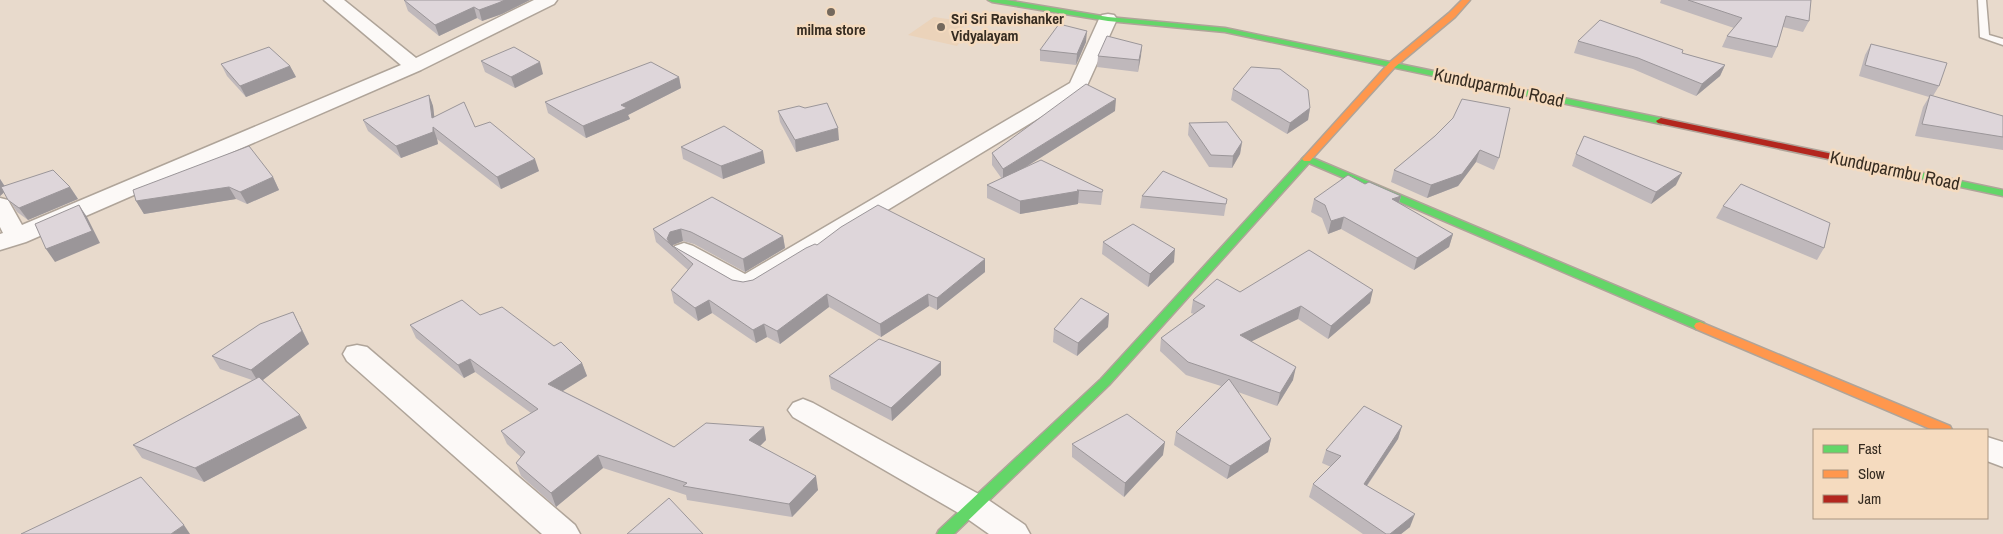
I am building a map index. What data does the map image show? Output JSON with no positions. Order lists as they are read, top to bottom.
{
  "streets": {
    "street": ["Kunduparmbu Road"]
  },
  "places": ["milma store", "Sri Sri Ravishanker Vidyalayam"],
  "legend": ["Fast", "Slow", "Jam"]
}
